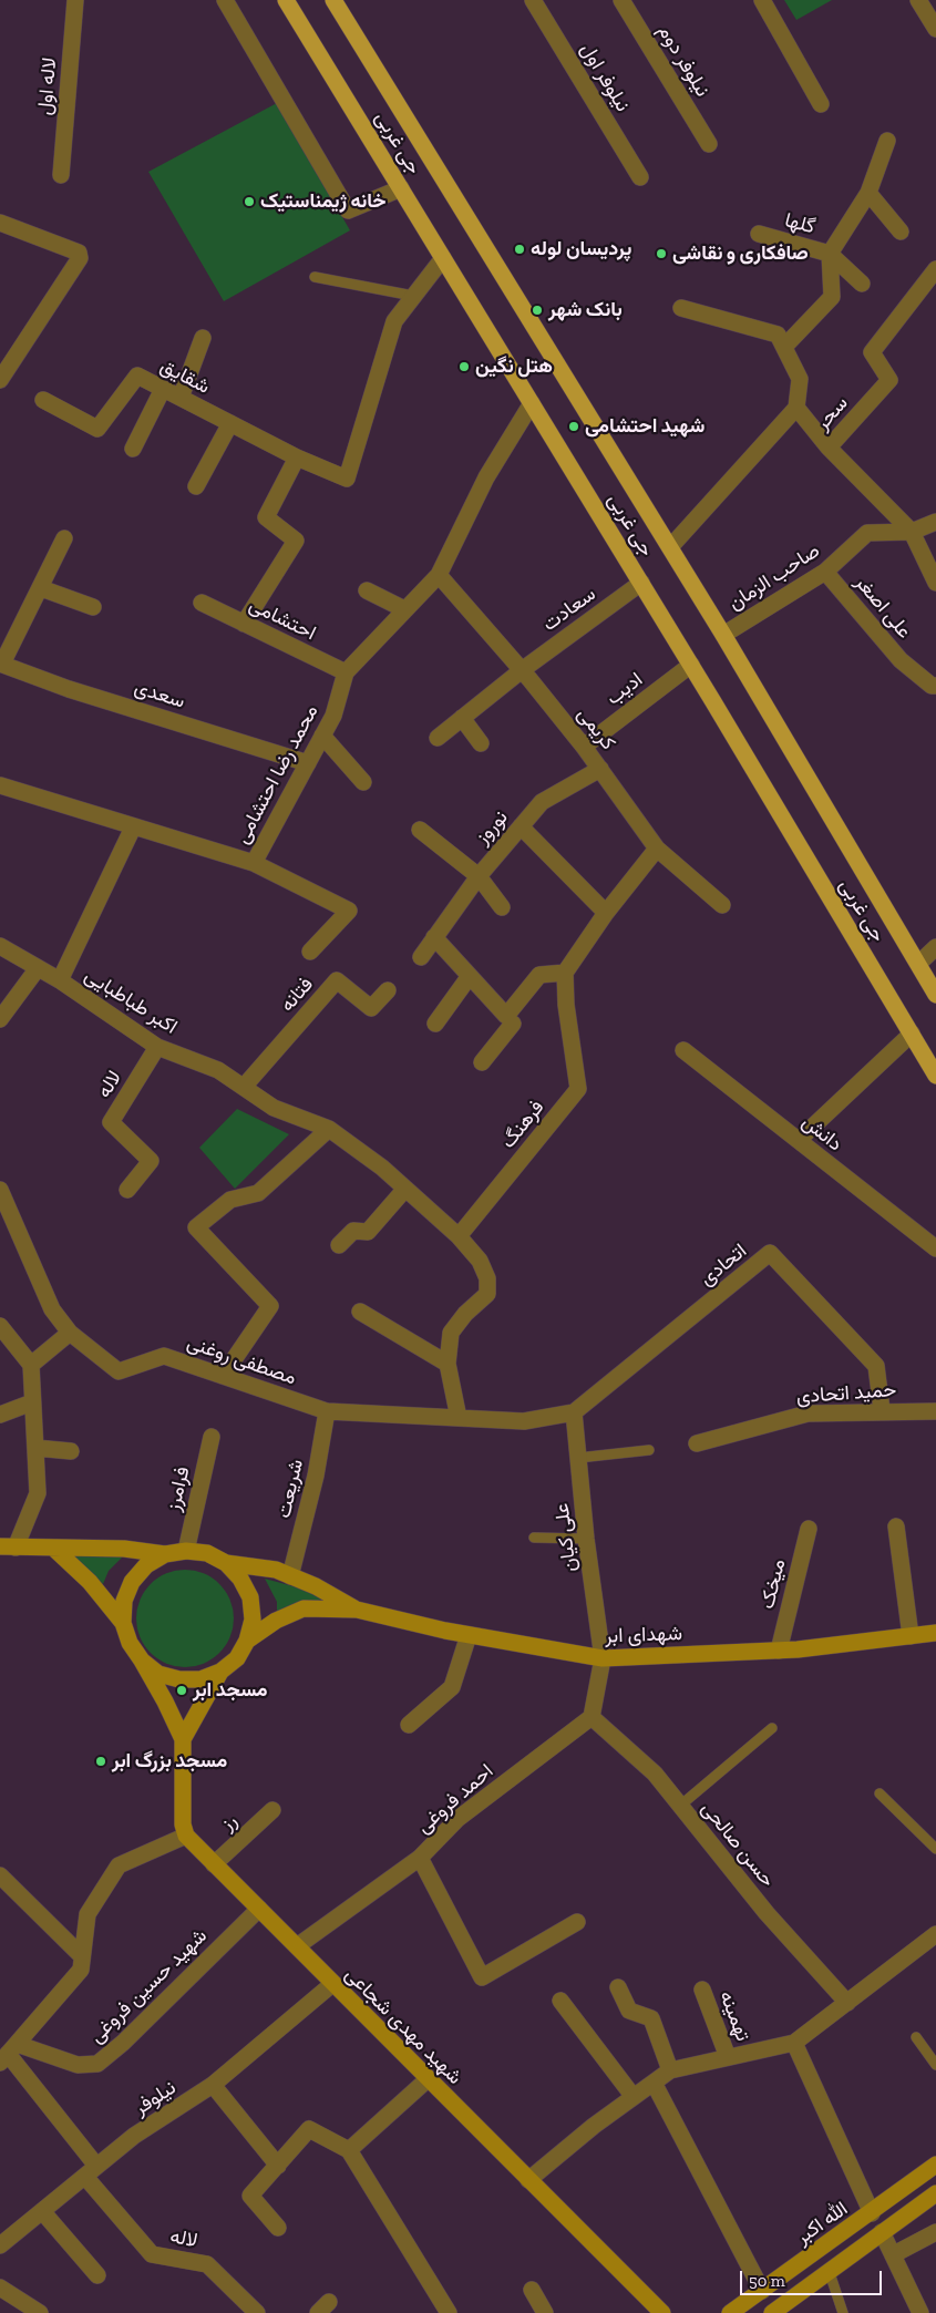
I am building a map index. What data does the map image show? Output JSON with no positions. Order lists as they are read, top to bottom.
{
  "streets": {
    "main road": [
      "جی غربی",
      "شهدای ابر",
      "شهید مهدی شجاعی",
      "الله اکبر"
    ],
    "street": [
      "نیلوفر دوم",
      "نیلوفر اول",
      "لاله اول",
      "گلها",
      "شقایق",
      "سحر",
      "صاحب الزمان",
      "علی اصغر",
      "سعادت",
      "احتشامی",
      "ادیب",
      "سعدی",
      "کریمی",
      "محمد رضا احتشامی",
      "نوروز",
      "فتانه",
      "اکبر طباطبایی",
      "لاله",
      "فرهنگ",
      "دانش",
      "اتحادی",
      "مصطفی روغنی",
      "حمید اتحادی",
      "فرامرز",
      "شریعت",
      "علی کیان",
      "میخک",
      "احمد فروغی",
      "رز",
      "حسن صالحی",
      "شهید حسین فروغی",
      "تهمینه",
      "نیلوفر"
    ]
  },
  "crossings": [
    ["جی غربی", "شقایق"],
    ["جی غربی", "سحر"],
    ["جی غربی", "صاحب الزمان"],
    ["جی غربی", "سعادت"],
    ["جی غربی", "ادیب"],
    ["جی غربی", "محمد رضا احتشامی"],
    ["صاحب الزمان", "علی اصغر"],
    ["سعادت", "کریمی"],
    ["احتشامی", "محمد رضا احتشامی"],
    ["ادیب", "کریمی"],
    ["سعدی", "محمد رضا احتشامی"],
    ["کریمی", "محمد رضا احتشامی"],
    ["کریمی", "نوروز"],
    ["فتانه", "اکبر طباطبایی"],
    ["اکبر طباطبایی", "لاله"],
    ["اکبر طباطبایی", "فرهنگ"],
    ["لاله", "شهید حسین فروغی"],
    ["لاله", "نیلوفر"],
    ["اتحادی", "مصطفی روغنی"],
    ["اتحادی", "حمید اتحادی"],
    ["اتحادی", "علی کیان"],
    ["مصطفی روغنی", "شریعت"],
    ["مصطفی روغنی", "علی کیان"],
    ["علی کیان", "شهدای ابر"],
    ["میخک", "شهدای ابر"],
    ["احمد فروغی", "حسن صالحی"],
    ["احمد فروغی", "شهید مهدی شجاعی"],
    ["رز", "شهید مهدی شجاعی"],
    ["شهید حسین فروغی", "شهید مهدی شجاعی"],
    ["شهید مهدی شجاعی", "نیلوفر"]
  ],
  "places": [
    "خانه ژیمناستیک",
    "پردیسان لوله",
    "صافکاری و نقاشی",
    "بانک شهر",
    "هتل نگین",
    "شهید احتشامی",
    "مسجد ابر",
    "مسجد بزرگ ابر"
  ],
  "scale_bar": "50 m"
}
